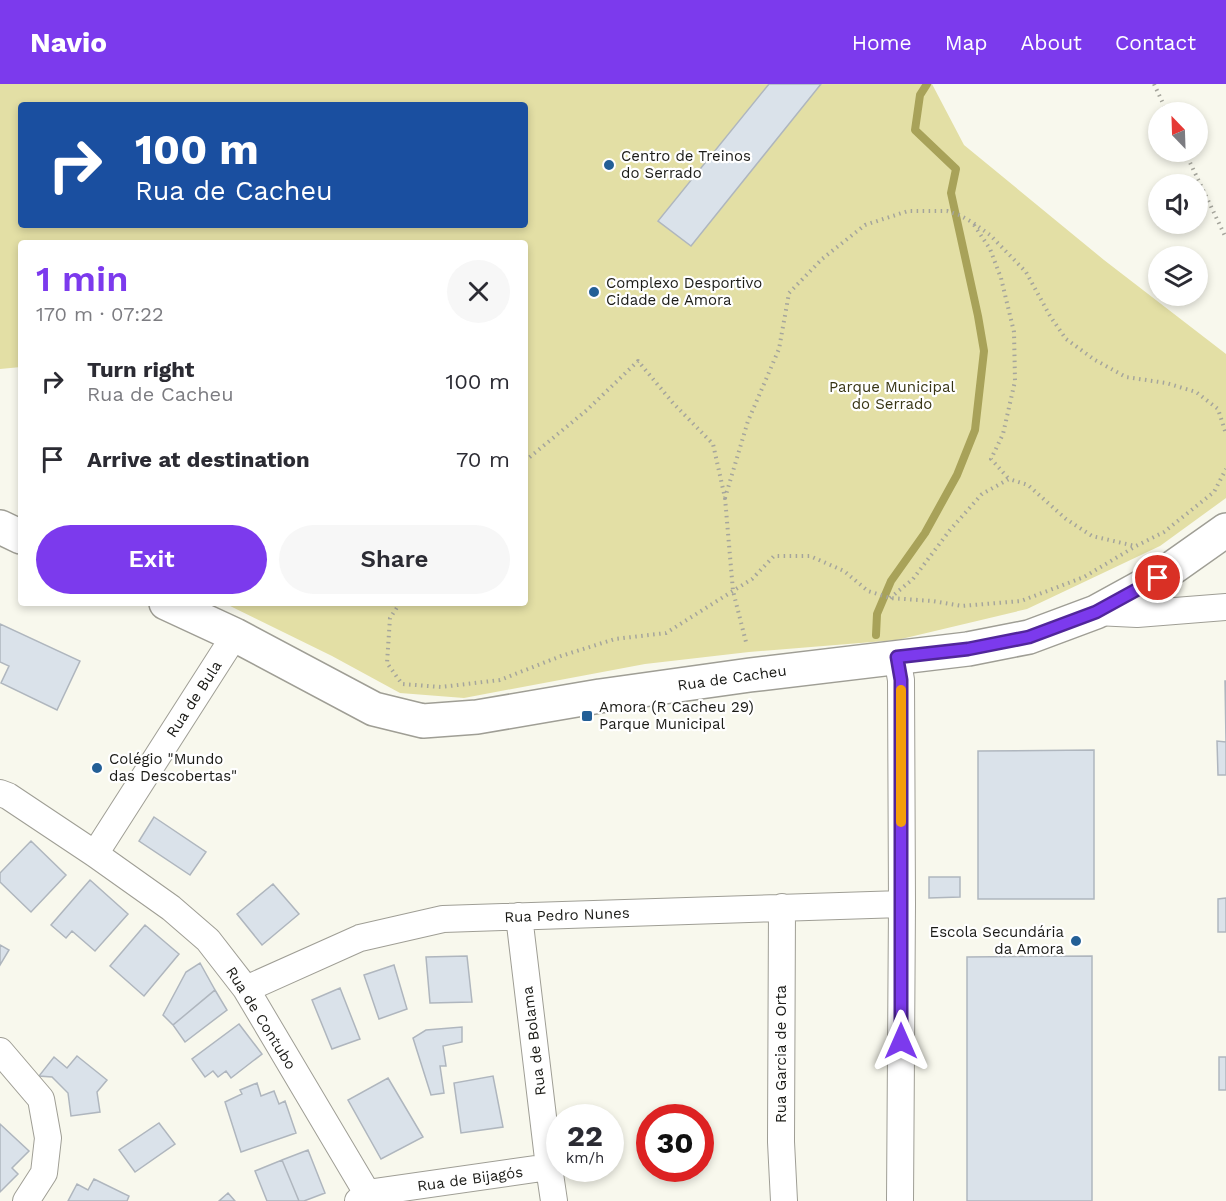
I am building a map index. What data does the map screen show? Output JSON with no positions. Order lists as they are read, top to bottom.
{
  "streets": {
    "main road": ["Rua de Cacheu"],
    "street": [
      "Rua de Bula",
      "Rua Pedro Nunes",
      "Rua de Contubo",
      "Rua de Bolama",
      "Rua Garcia de Orta",
      "Rua de Bijagós"
    ]
  },
  "crossings": [
    ["Rua de Cacheu", "Rua de Bula"],
    ["Rua de Bula", "Rua de Contubo"],
    ["Rua Pedro Nunes", "Rua de Contubo"],
    ["Rua Pedro Nunes", "Rua de Bolama"],
    ["Rua Pedro Nunes", "Rua Garcia de Orta"],
    ["Rua de Contubo", "Rua de Bijagós"]
  ],
  "parks": ["Parque Municipal do Serrado"],
  "places": {
    "other": [
      "Centro de Treinos do Serrado",
      "Complexo Desportivo Cidade de Amora",
      "Colégio \"Mundo das Descobertas\"",
      "Escola Secundária da Amora"
    ],
    "transit": ["Amora (R Cacheu 29) Parque Municipal"]
  },
  "north": "top left",
  "page": {
    "header": "Navio",
    "nav": [
      "Home",
      "Map",
      "About",
      "Contact"
    ],
    "turn": ["100 m", "Rua de Cacheu"],
    "heading": ["1 min", "170 m · 07:22"],
    "list": [
      {
        "name": "Turn right",
        "note": "Rua de Cacheu",
        "value": "100 m"
      },
      {
        "name": "Arrive at destination",
        "value": "70 m"
      }
    ],
    "buttons": ["Exit", "Share"],
    "speed": "22 km/h",
    "limit": "30"
  }
}
